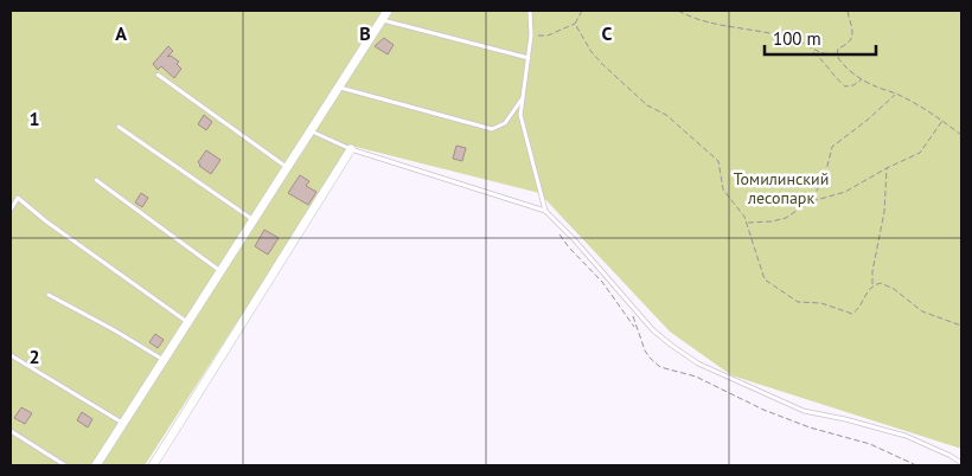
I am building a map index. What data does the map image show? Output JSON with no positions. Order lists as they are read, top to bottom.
{
  "parks": ["Томилинский лесопарк"],
  "scale_bar": "100 m",
  "grid": {
    "columns": ["A", "B", "C"],
    "rows": ["1", "2"]
  }
}
